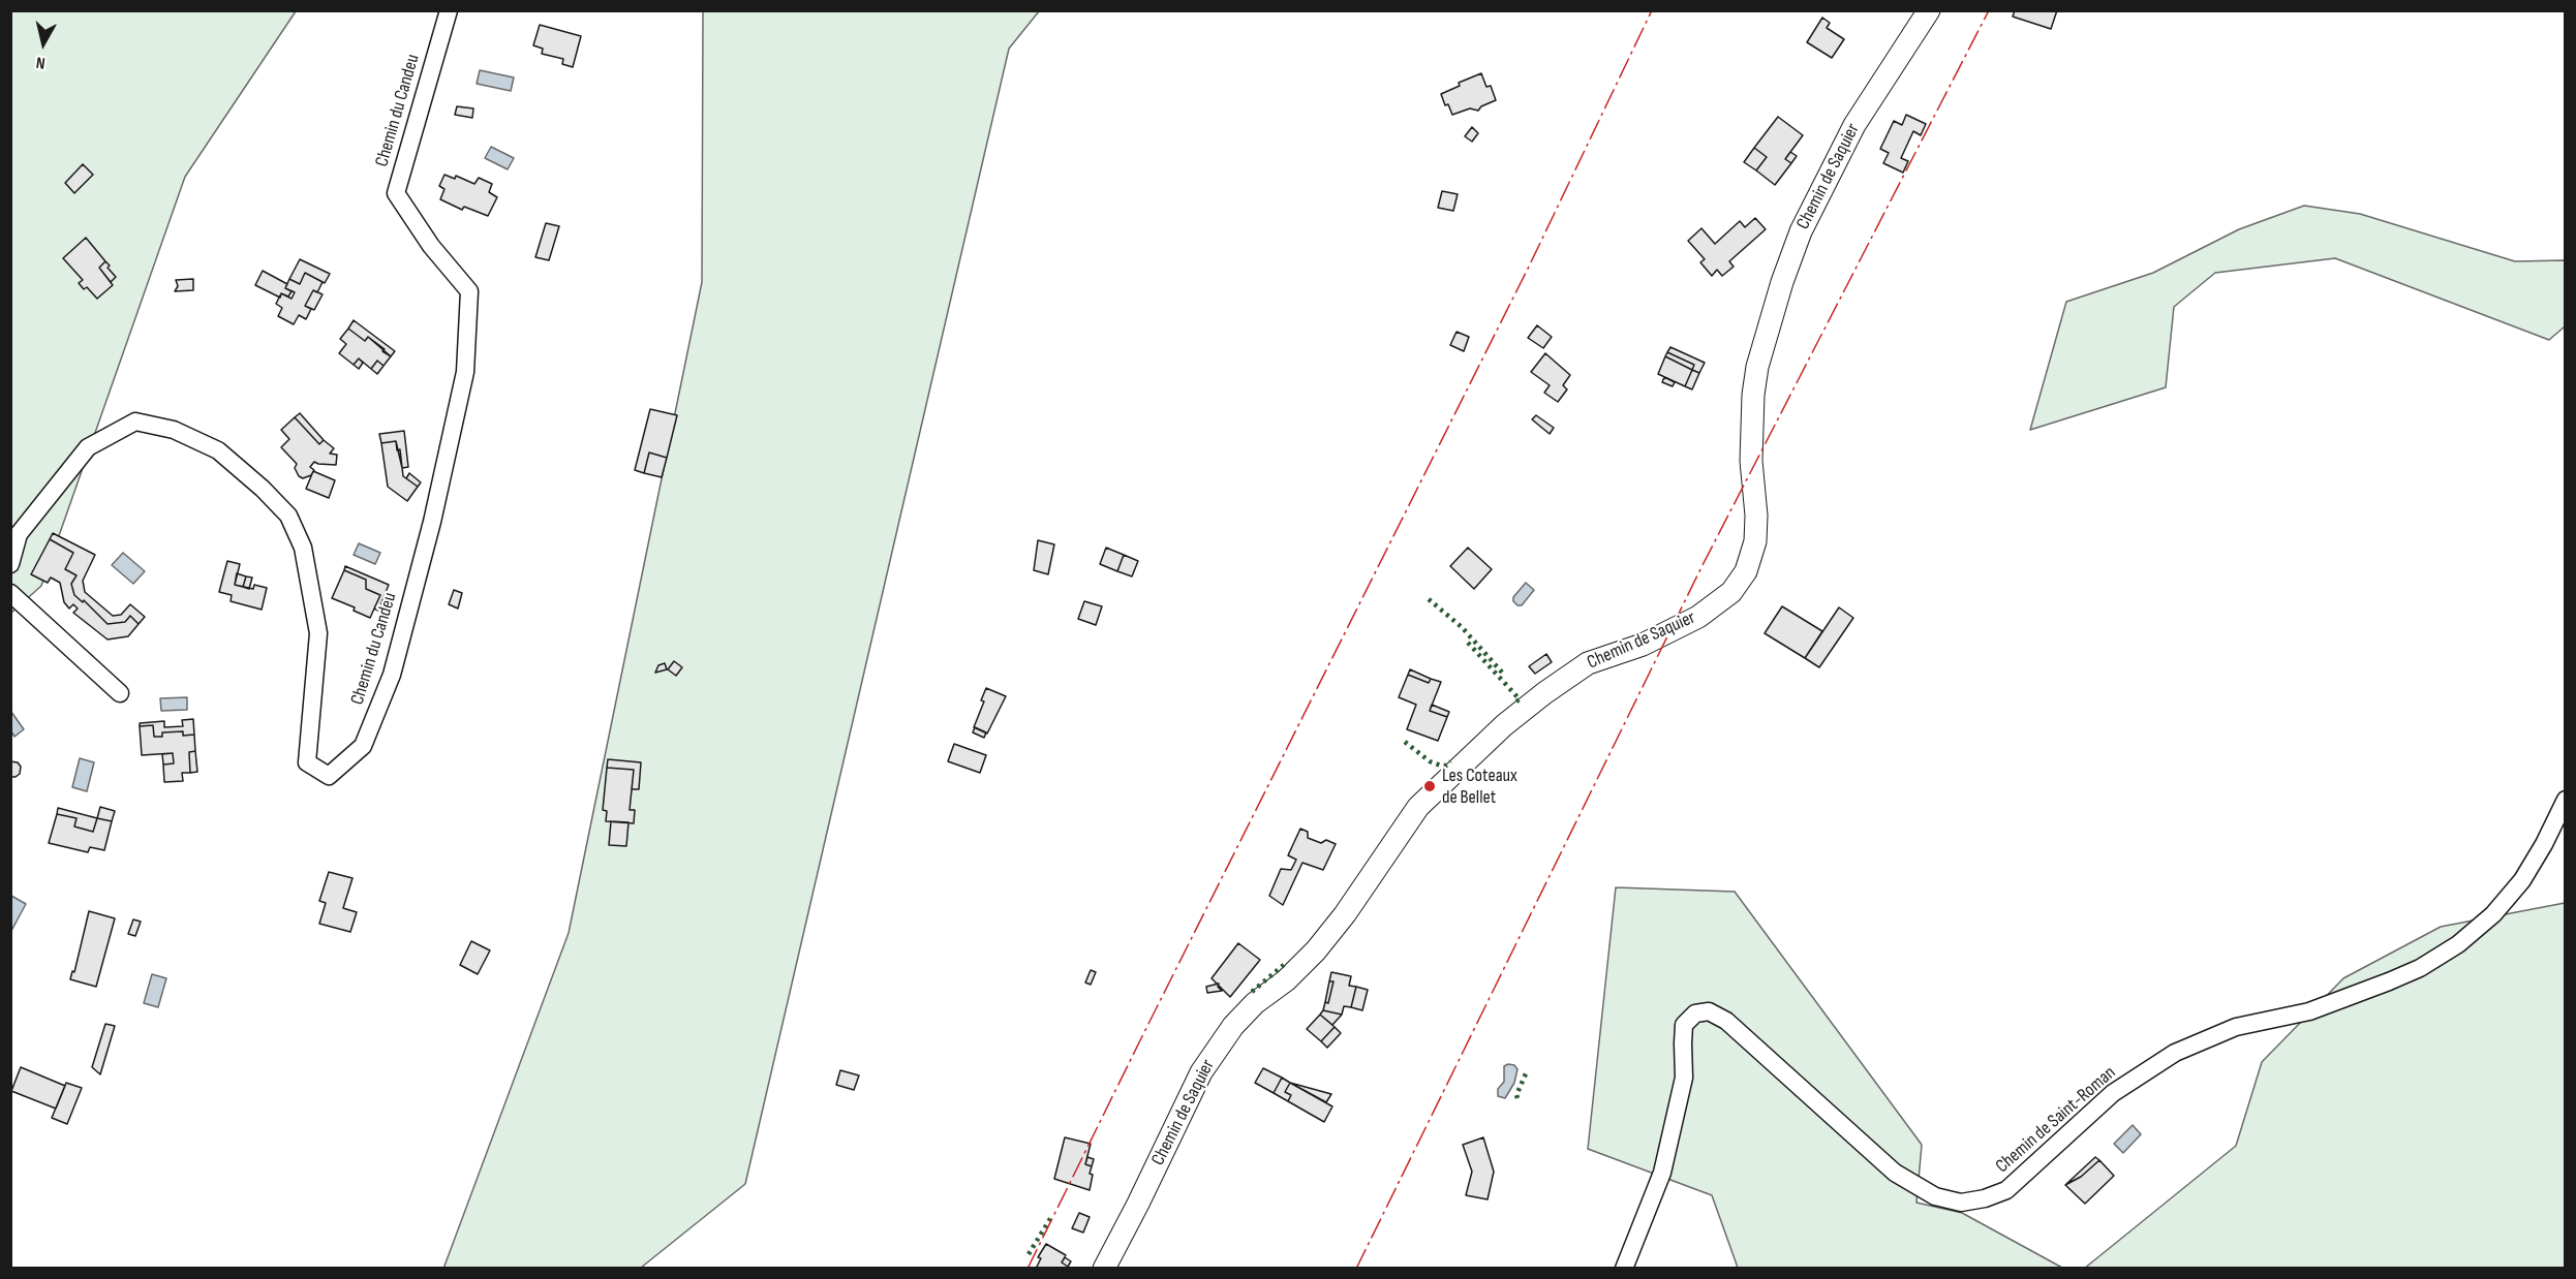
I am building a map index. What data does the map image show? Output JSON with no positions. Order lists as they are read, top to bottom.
{
  "streets": {
    "street": ["Chemin du Candeu", "Chemin de Saquier", "Chemin de Saint-Roman"]
  },
  "places": ["Les Coteaux de Bellet"],
  "north": "bottom"
}
